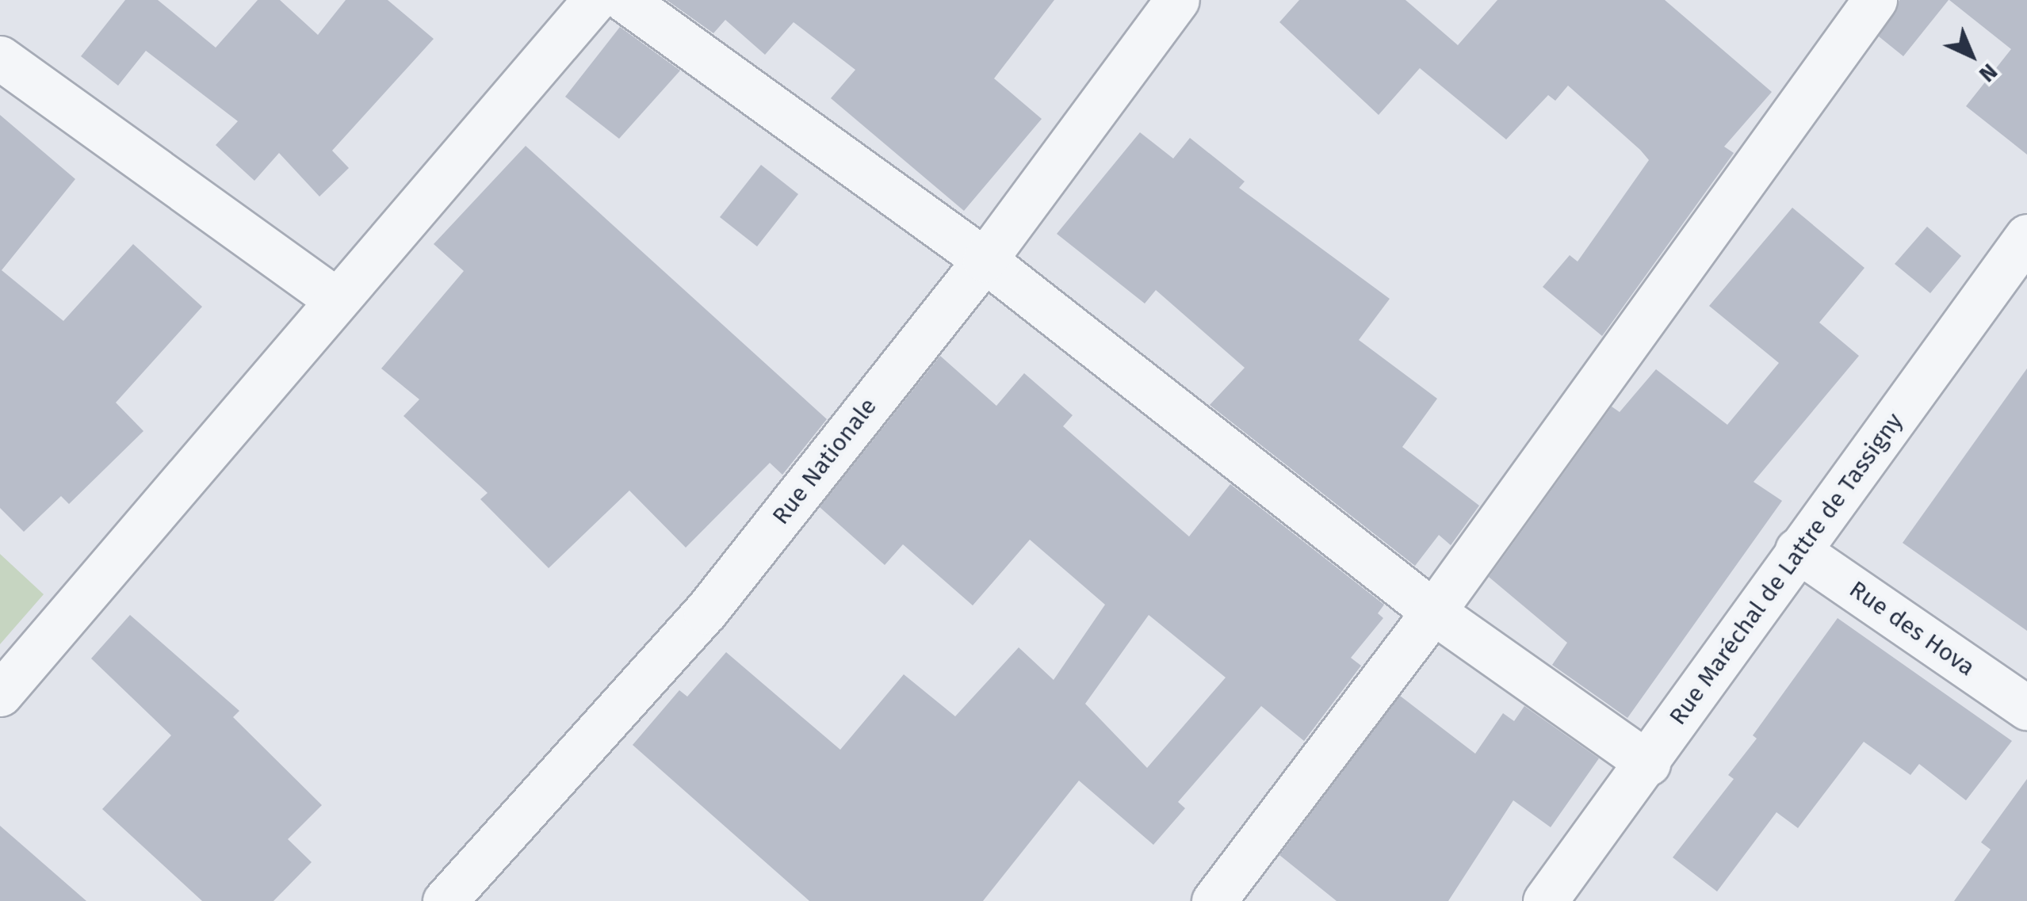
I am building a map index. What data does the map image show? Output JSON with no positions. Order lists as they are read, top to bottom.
{
  "streets": {
    "street": ["Rue Nationale", "Rue Maréchal de Lattre de Tassigny", "Rue des Hova"]
  },
  "crossings": [
    ["Rue Maréchal de Lattre de Tassigny", "Rue des Hova"]
  ],
  "north": "bottom right"
}
